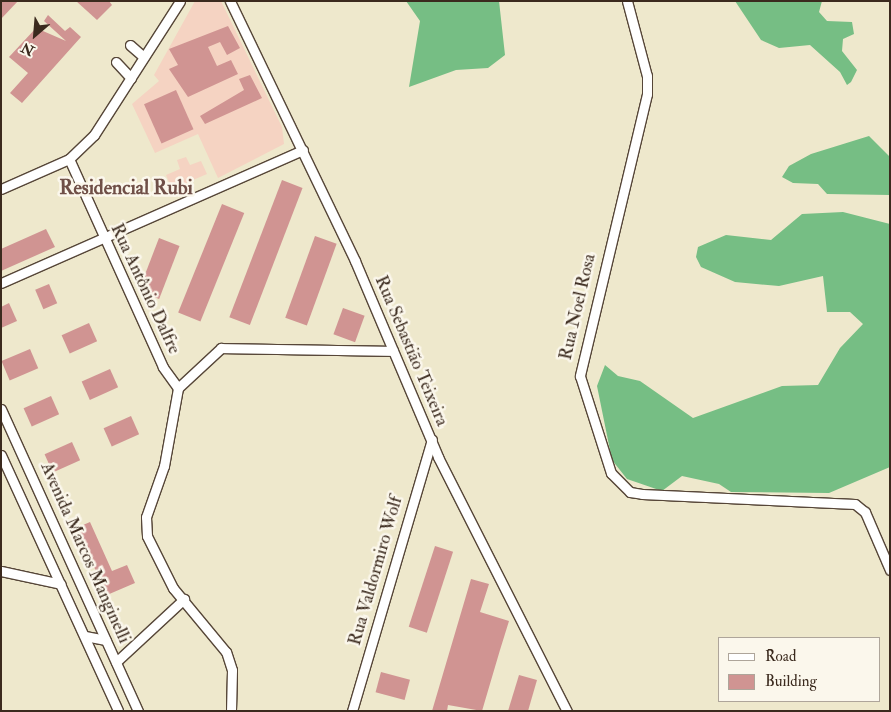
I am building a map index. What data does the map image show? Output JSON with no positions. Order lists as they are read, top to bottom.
{
  "streets": {
    "street": [
      "Rua Antônio Dalfre",
      "Rua Noel Rosa",
      "Rua Sebastião Teixeira",
      "Avenida Marcos Manginelli",
      "Rua Valdormiro Wolf"
    ]
  },
  "crossings": [
    ["Rua Sebastião Teixeira", "Rua Valdormiro Wolf"]
  ],
  "districts": ["Residencial Rubi"],
  "legend": ["Road", "Building"],
  "north": "bottom left"
}
